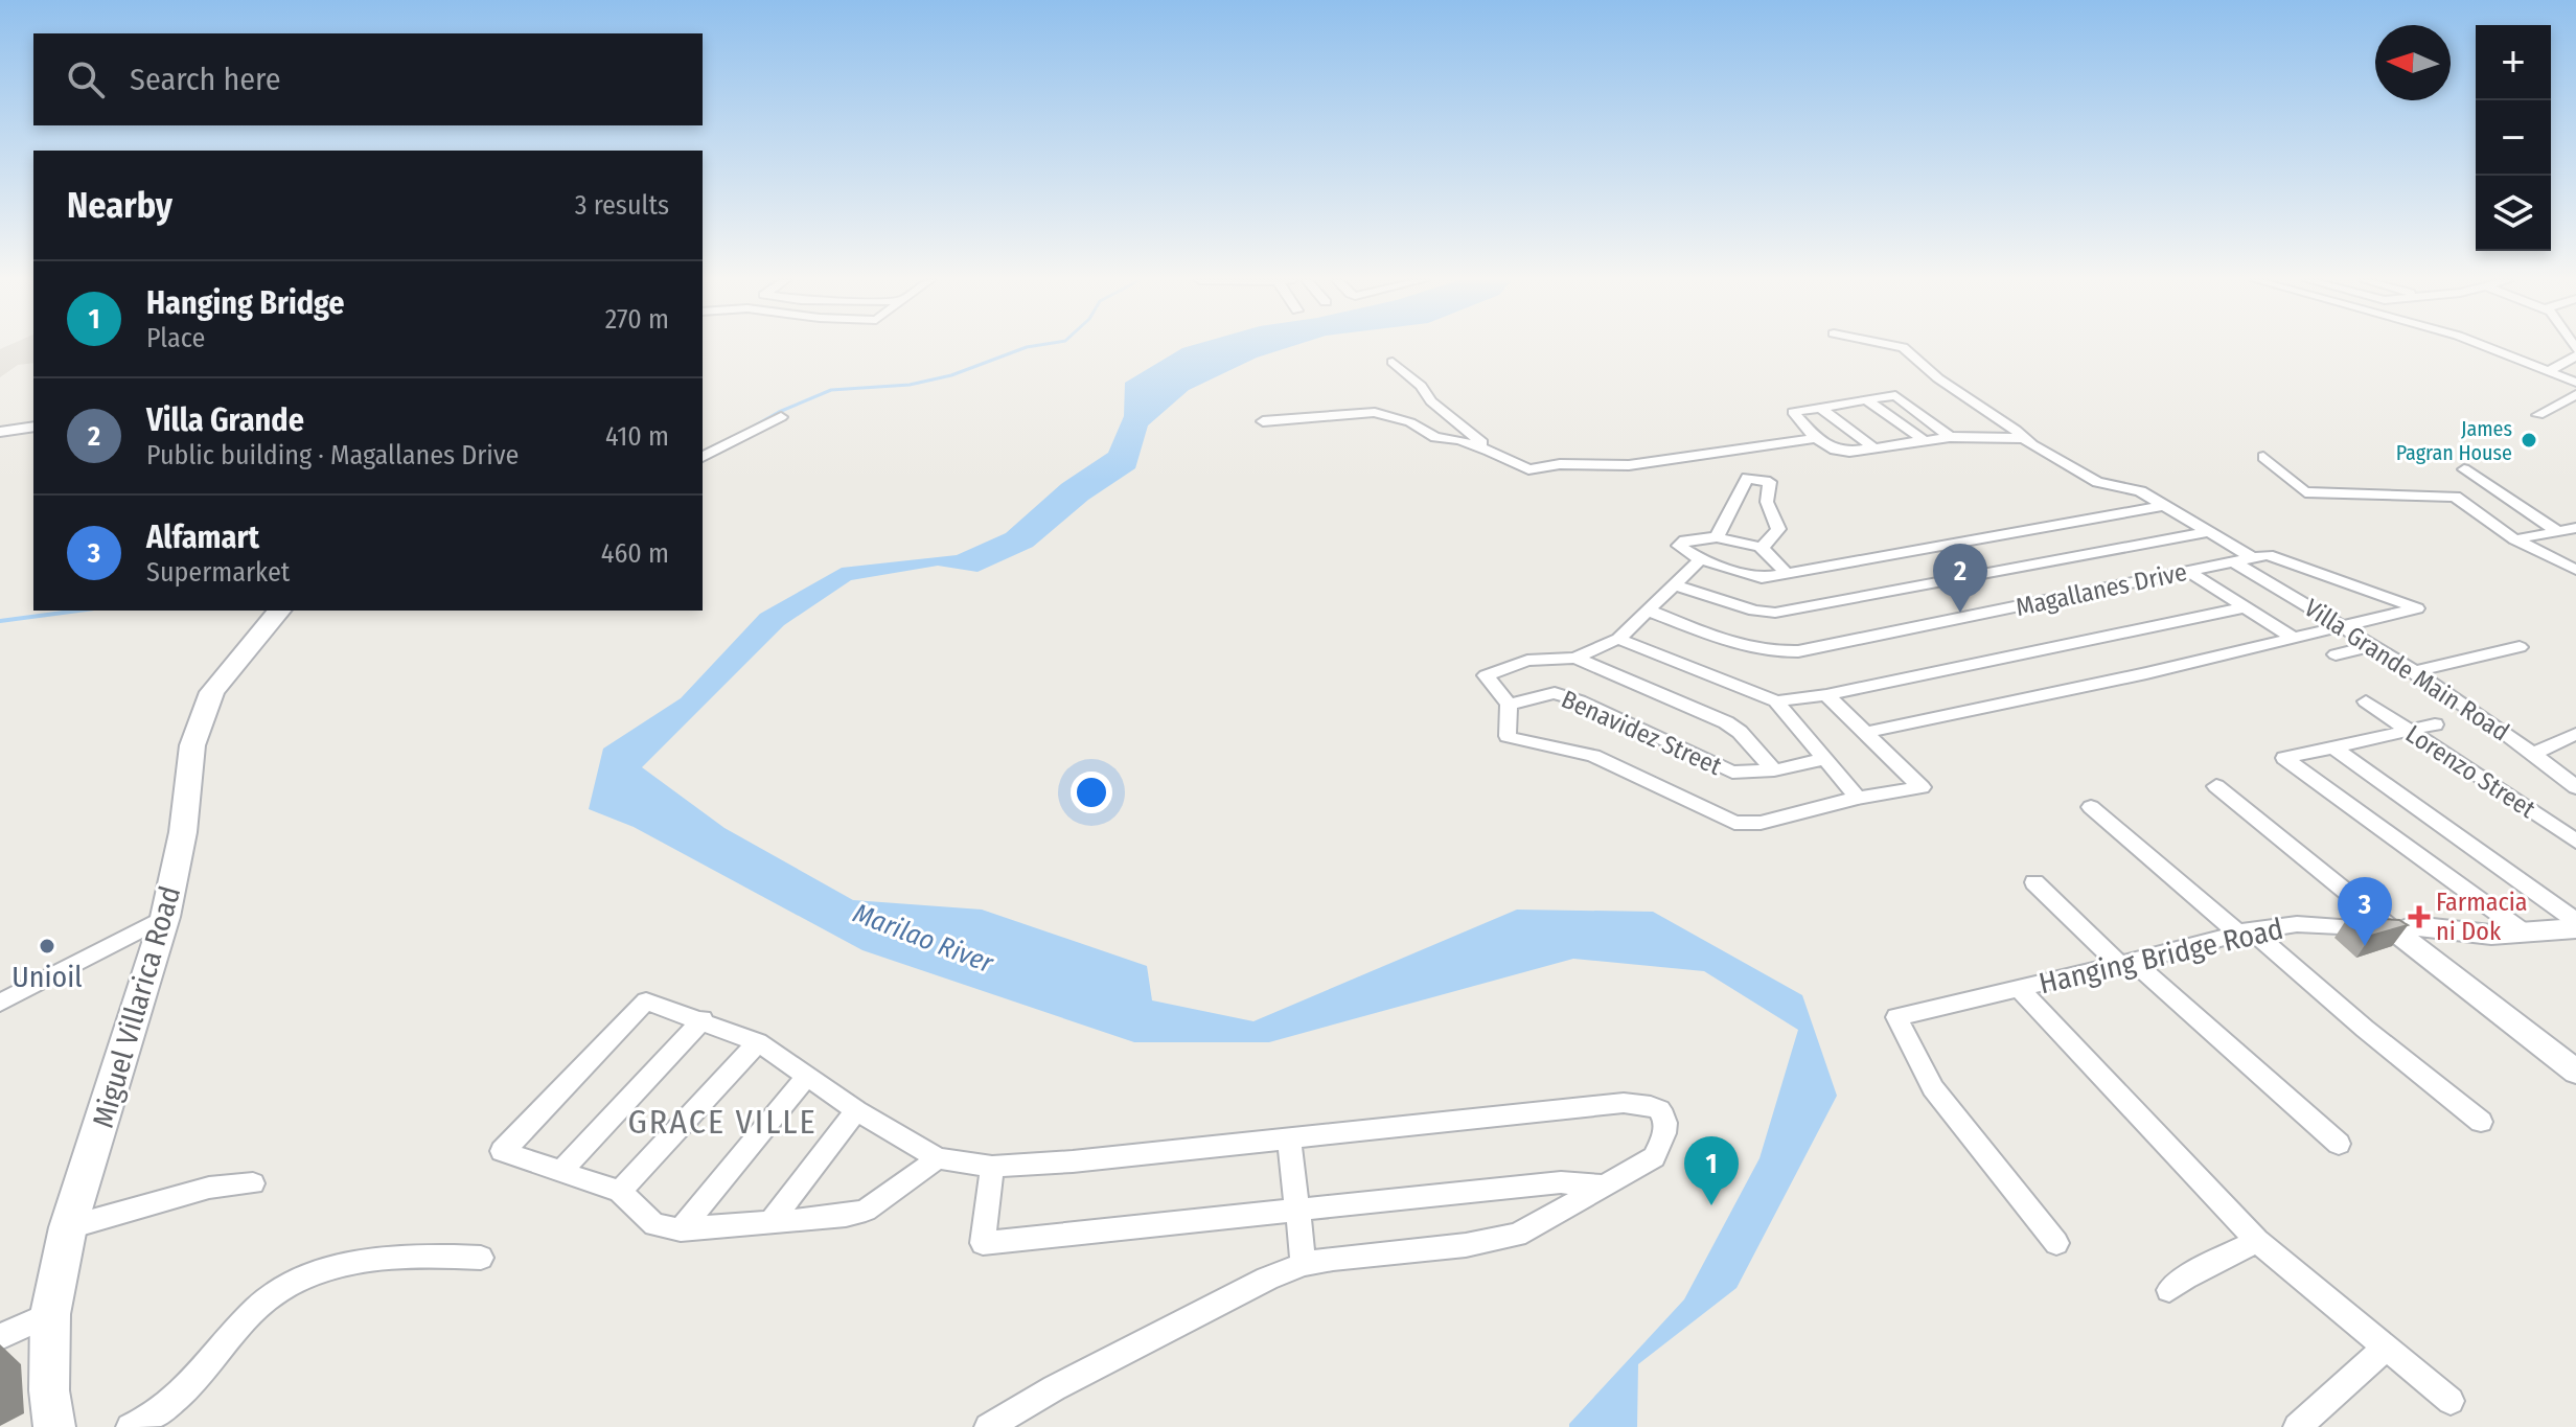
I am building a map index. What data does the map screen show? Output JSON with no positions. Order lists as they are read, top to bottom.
{
  "streets": {
    "main road": ["Miguel Villarica Road"],
    "street": [
      "Magallanes Drive",
      "Villa Grande Main Road",
      "Benavidez Street",
      "Lorenzo Street",
      "Hanging Bridge Road"
    ]
  },
  "crossings": [
    ["Magallanes Drive", "Villa Grande Main Road"]
  ],
  "districts": ["GRACE VILLE"],
  "water": ["Marilao River"],
  "places": {
    "other": ["James Pagran House", "Unioil"],
    "health": ["Farmacia ni Dok"]
  },
  "north": "left",
  "page": {
    "map_buttons": ["+", "−"],
    "search": "Search here",
    "heading": ["Nearby", "3 results"],
    "list": [
      {
        "mark": "1",
        "name": "Hanging Bridge",
        "note": "Place",
        "value": "270 m"
      },
      {
        "mark": "2",
        "name": "Villa Grande",
        "note": "Public building · Magallanes Drive",
        "value": "410 m"
      },
      {
        "mark": "3",
        "name": "Alfamart",
        "note": "Supermarket",
        "value": "460 m"
      }
    ],
    "pins": ["2", "3", "1"]
  }
}
